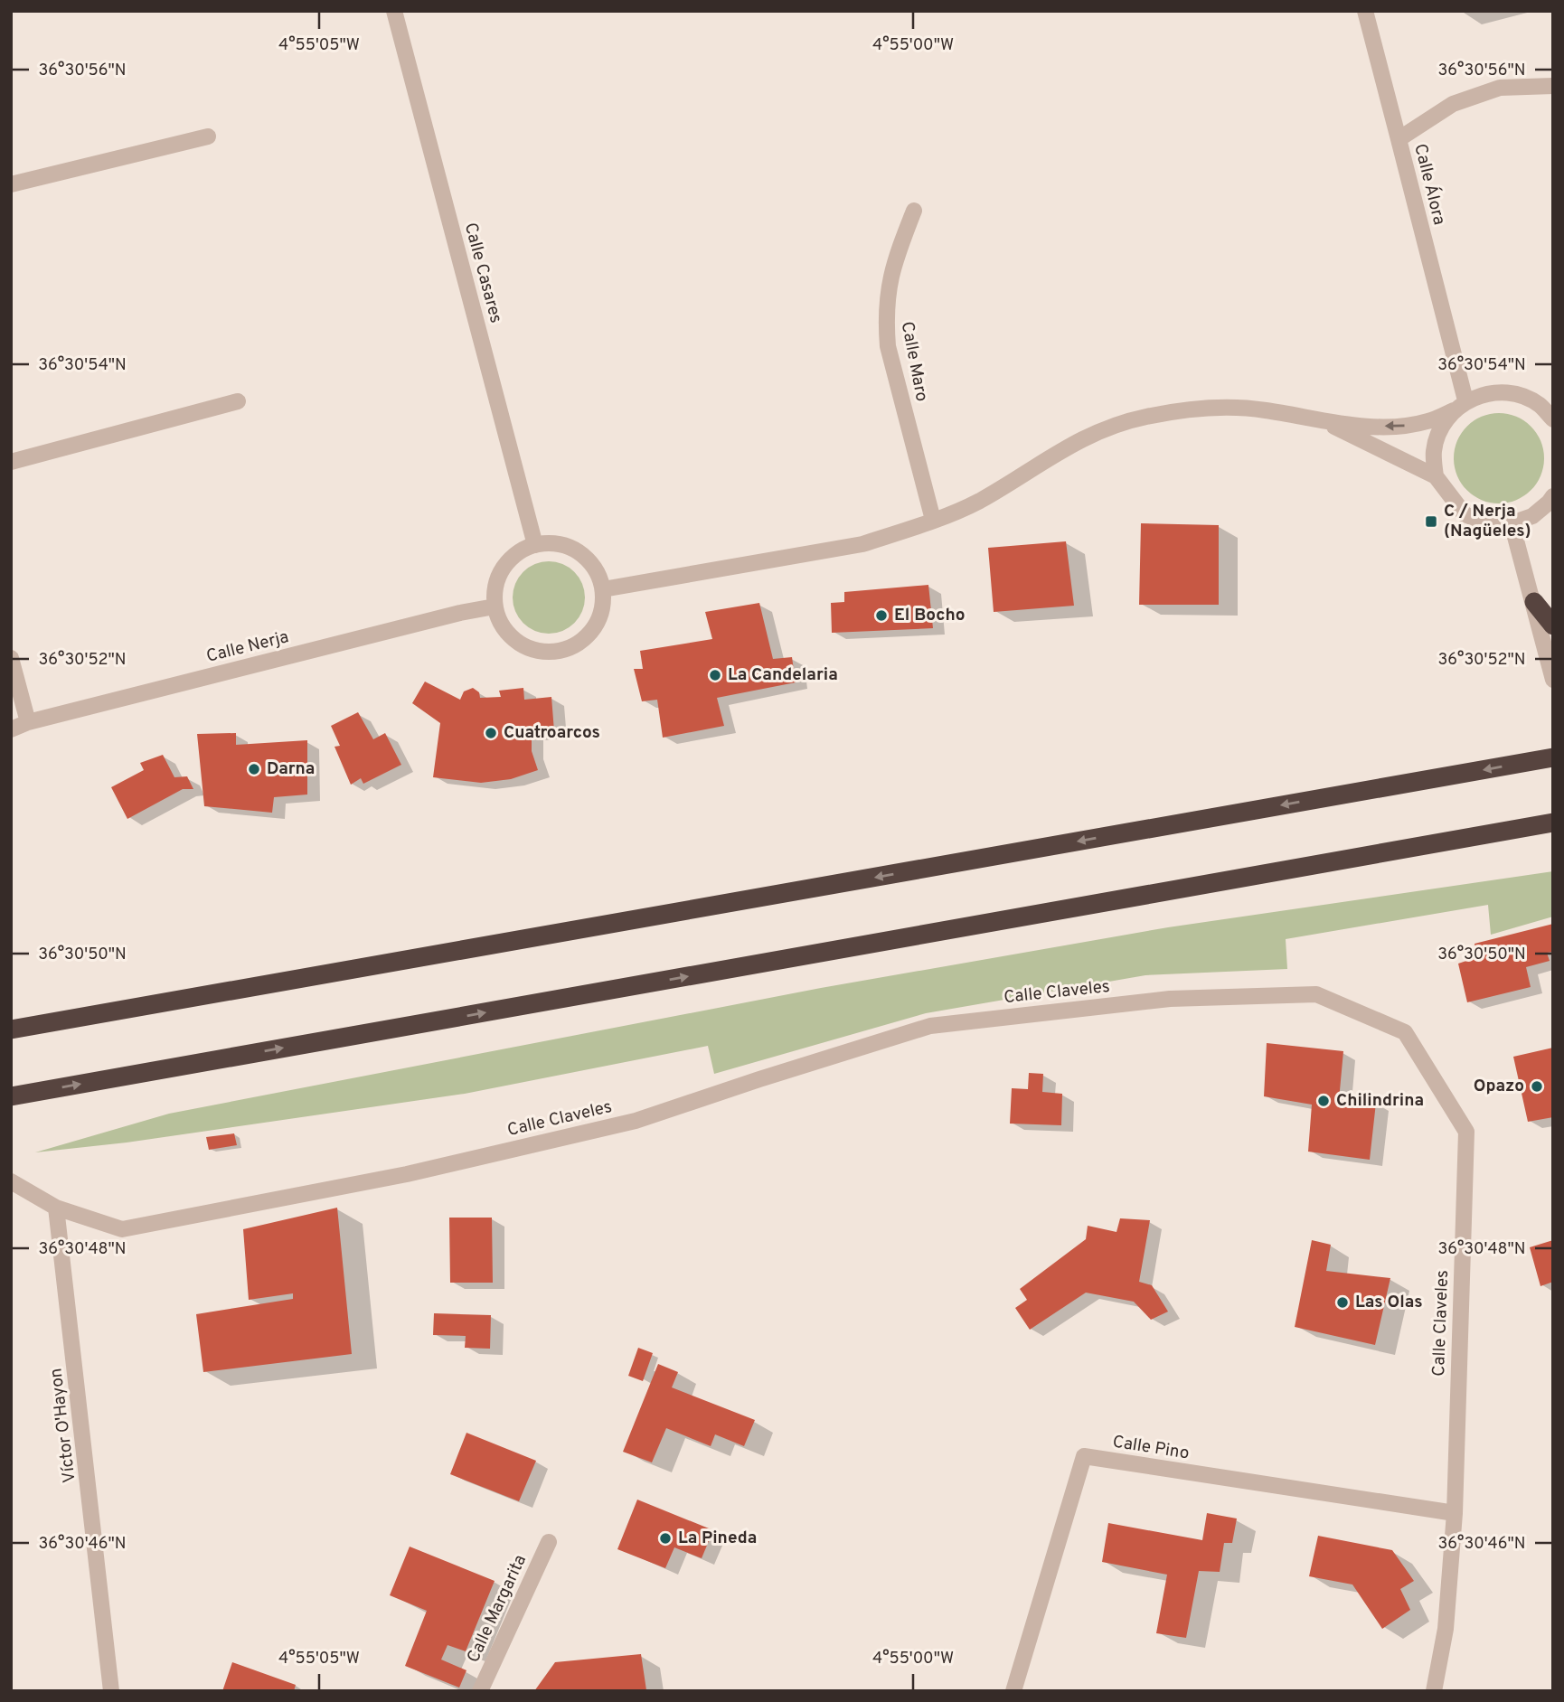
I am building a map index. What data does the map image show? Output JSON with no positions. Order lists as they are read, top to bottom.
{
  "streets": {
    "street": [
      "Calle Álora",
      "Calle Casares",
      "Calle Maro",
      "Calle Nerja",
      "Calle Claveles",
      "Víctor O'Hayon",
      "Calle Pino",
      "Calle Margarita"
    ]
  },
  "crossings": [
    ["Calle Casares", "Calle Nerja"],
    ["Calle Claveles", "Víctor O'Hayon"],
    ["Calle Claveles", "Calle Pino"]
  ],
  "places": {
    "transit": ["C / Nerja (Nagüeles)"],
    "other": [
      "El Bocho",
      "La Candelaria",
      "Cuatroarcos",
      "Darna",
      "Opazo",
      "Chilindrina",
      "Las Olas",
      "La Pineda"
    ]
  },
  "coordinates": [
    "4°55'05\"W",
    "4°55'00\"W",
    "36°30'56\"N",
    "36°30'54\"N",
    "36°30'52\"N",
    "36°30'50\"N",
    "36°30'48\"N",
    "36°30'46\"N"
  ]
}
